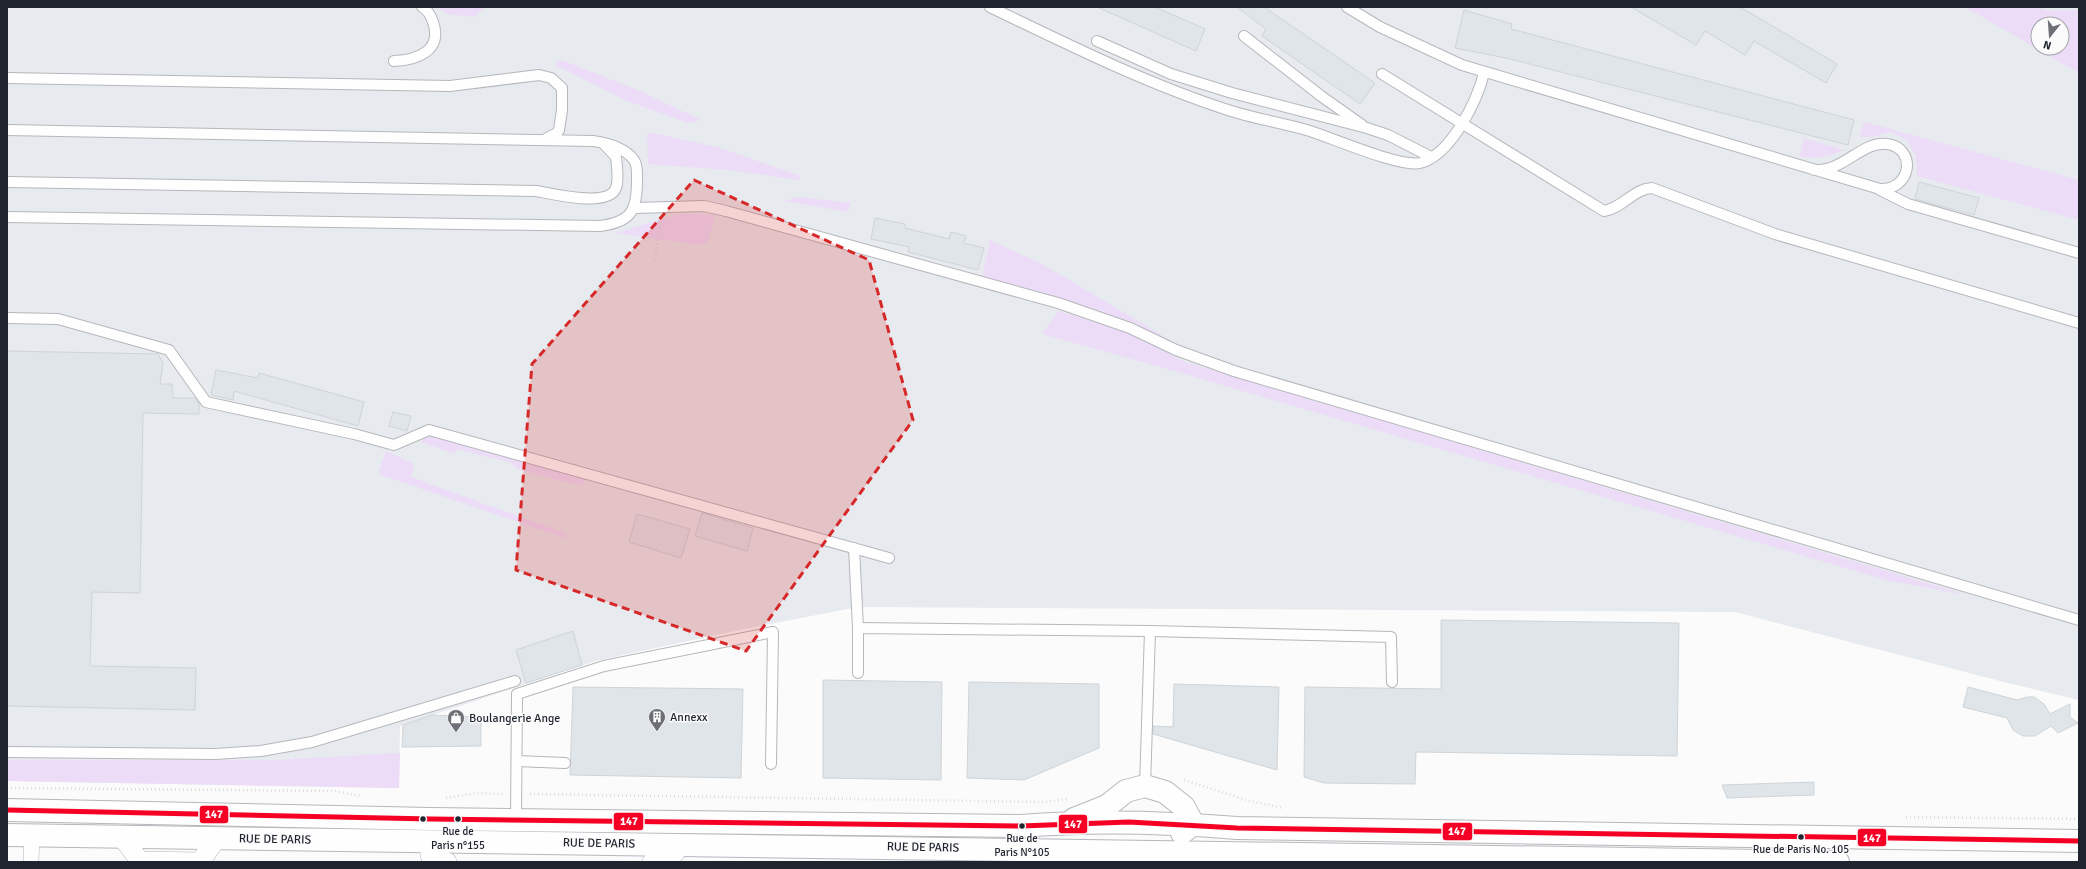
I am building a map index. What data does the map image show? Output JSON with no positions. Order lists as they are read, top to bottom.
{
  "streets": {
    "main road": ["RUE DE PARIS"]
  },
  "places": {
    "building": ["Annexx"],
    "shop": ["Boulangerie Ange"],
    "other": ["Rue de Paris n°155", "Rue de Paris N°105", "Rue de Paris No. 105"]
  },
  "lines": ["transit line 147"],
  "north": "bottom"
}
